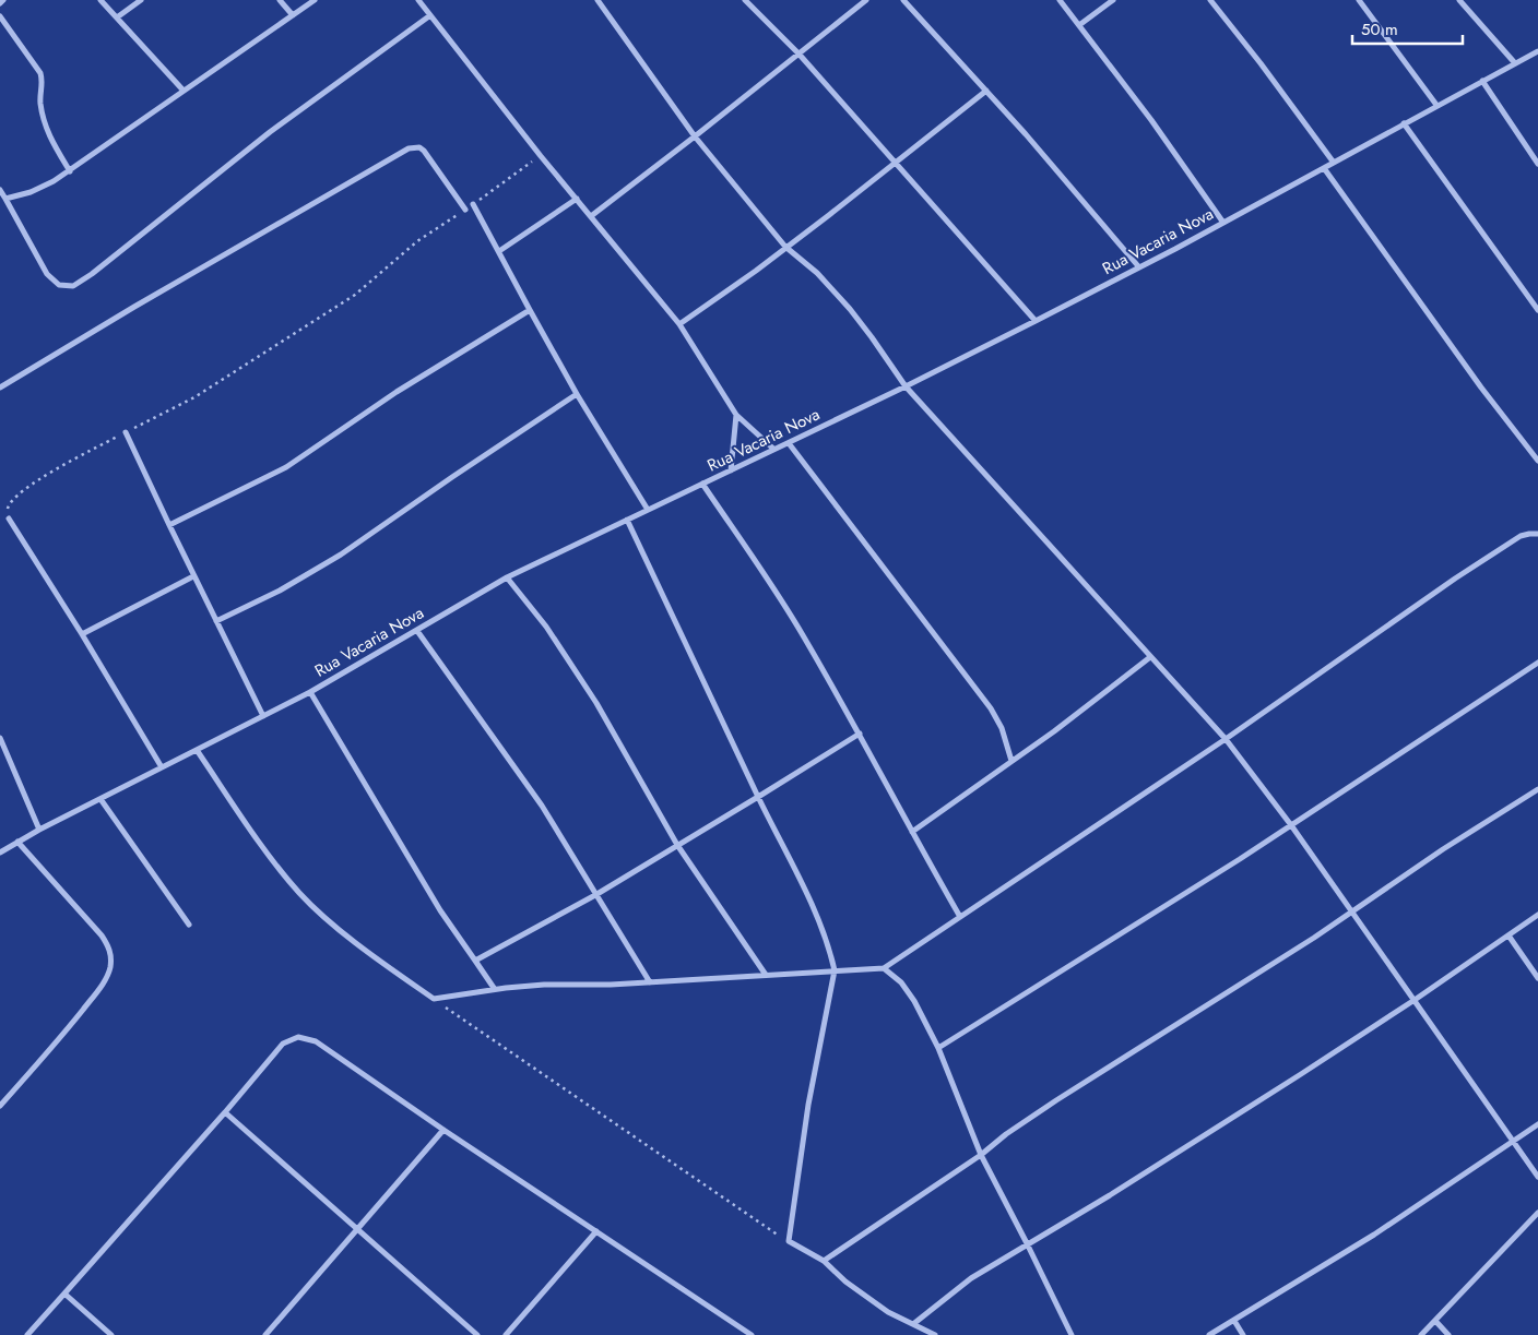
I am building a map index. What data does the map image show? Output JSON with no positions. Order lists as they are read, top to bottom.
{
  "streets": {
    "street": ["Rua Vacaria Nova"]
  },
  "scale_bar": "50 m"
}
